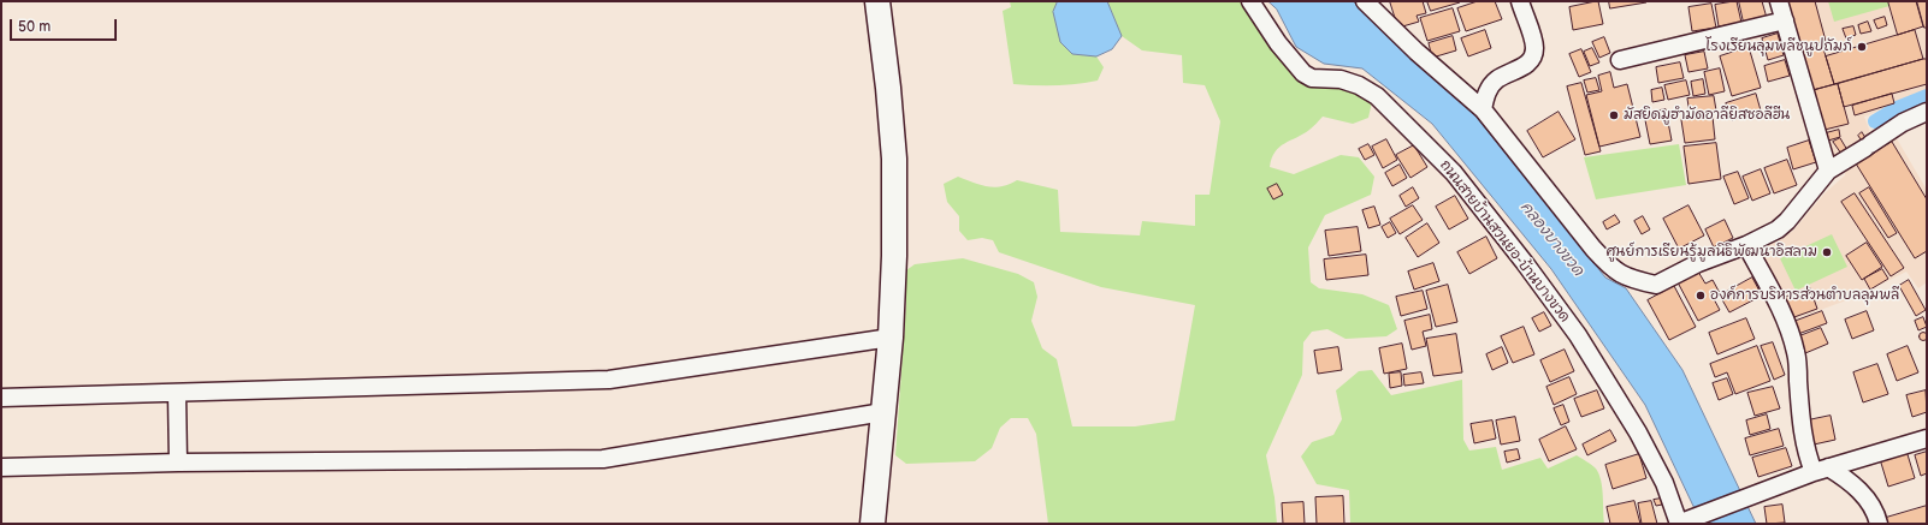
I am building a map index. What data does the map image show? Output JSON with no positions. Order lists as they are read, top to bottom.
{
  "streets": {
    "street": ["ถนนสายบ้านสวนยอ-บ้านบางขวด"]
  },
  "water": ["คลองบางขวด"],
  "places": [
    "โรงเรียนลุมพลีชนูปถัมภ์",
    "มัสยิดมูฮำมัดอาลียิสซอลีฮีน",
    "ศูนย์การเรียนรู้มูลนิธิพัฒนาอิสลาม",
    "องค์การบริหารส่วนตำบลลุมพลี"
  ],
  "scale_bar": "50 m"
}
